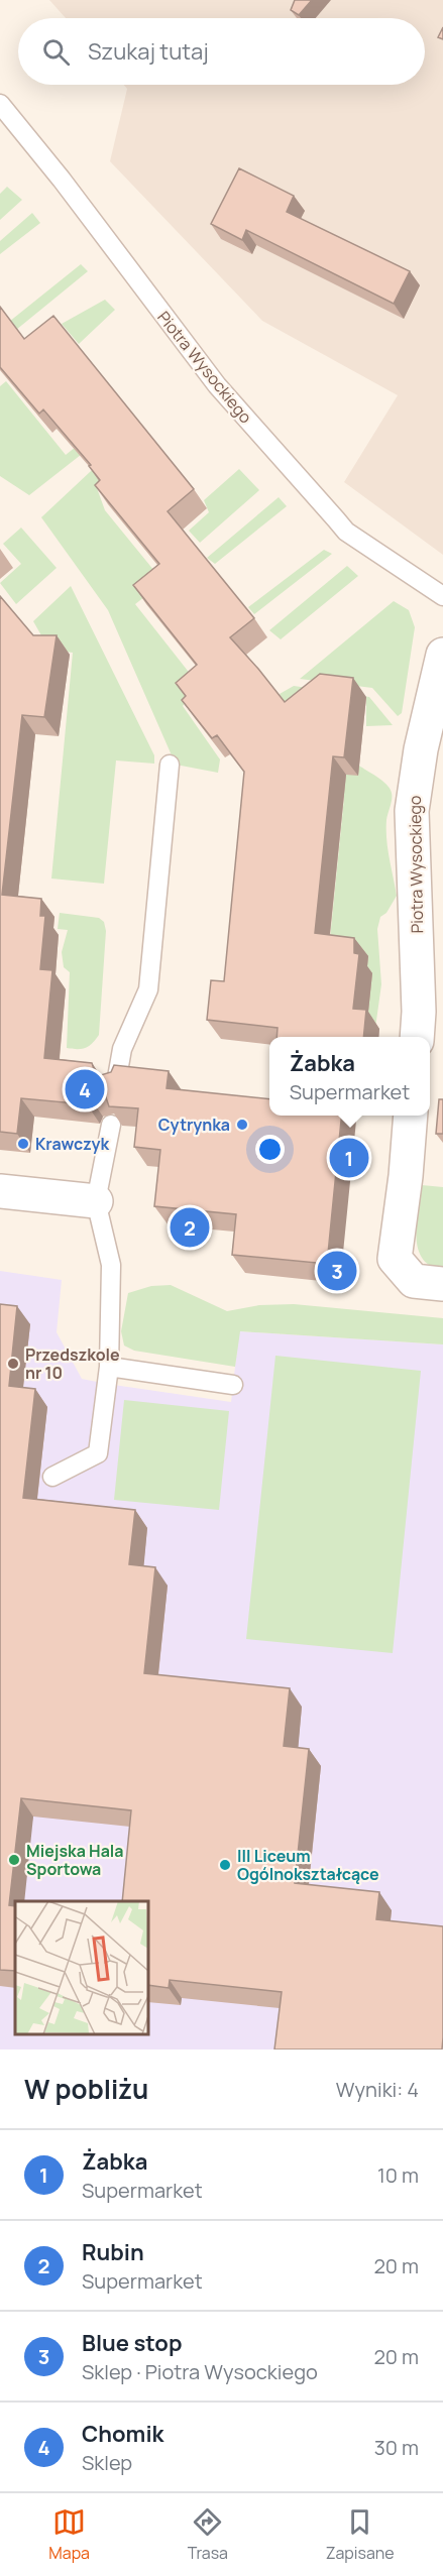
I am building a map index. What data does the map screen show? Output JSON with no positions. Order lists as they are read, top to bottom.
{
  "streets": {
    "street": ["Piotra Wysockiego"]
  },
  "places": [
    "Cytrynka",
    "Krawczyk",
    "Przedszkole nr 10",
    "Miejska Hala Sportowa",
    "III Liceum Ogólnokształcące"
  ],
  "page": {
    "search": "Szukaj tutaj",
    "popup": ["Żabka", "Supermarket"],
    "pins": [
      "4",
      "1",
      "2",
      "3"
    ],
    "heading": ["W pobliżu", "Wyniki: 4"],
    "list": [
      {
        "mark": "1",
        "name": "Żabka",
        "note": "Supermarket",
        "value": "10 m"
      },
      {
        "mark": "2",
        "name": "Rubin",
        "note": "Supermarket",
        "value": "20 m"
      },
      {
        "mark": "3",
        "name": "Blue stop",
        "note": "Sklep · Piotra Wysockiego",
        "value": "20 m"
      },
      {
        "mark": "4",
        "name": "Chomik",
        "note": "Sklep",
        "value": "30 m"
      }
    ],
    "nav": ["Mapa", "Trasa", "Zapisane"]
  }
}
